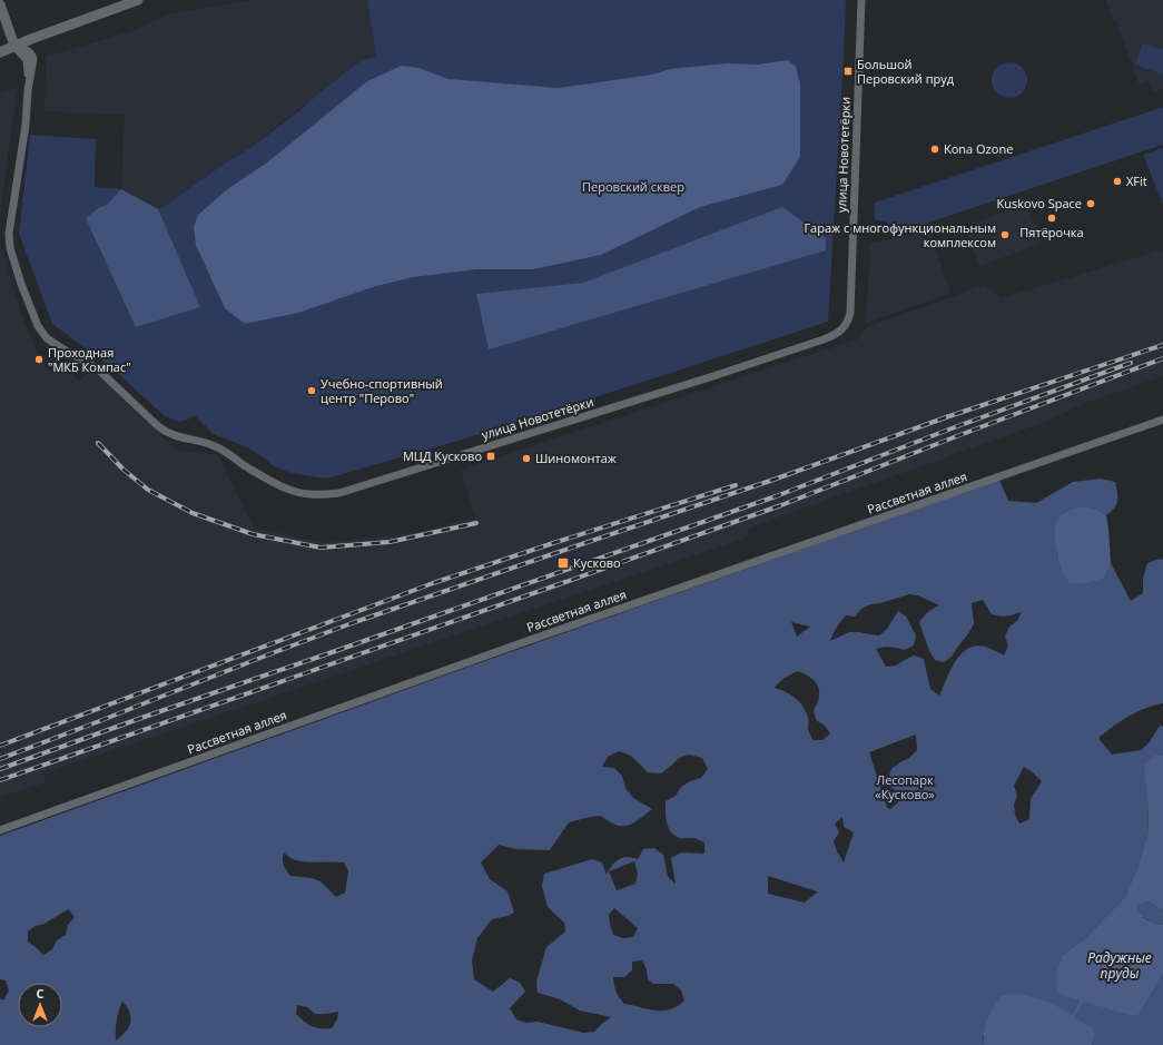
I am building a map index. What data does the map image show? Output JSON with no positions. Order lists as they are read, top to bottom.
{
  "streets": {
    "street": ["улица Новотетёрки", "Рассветная аллея"]
  },
  "water": ["Радужные пруды"],
  "parks": ["Перовский сквер", "Лесопарк «Кусково»"],
  "places": {
    "transit": ["Большой Перовский пруд", "МЦД Кусково", "Кусково"],
    "other": [
      "Kona Ozone",
      "XFit",
      "Kuskovo Space",
      "Пятёрочка",
      "Гараж с многофункциональным комплексом",
      "Проходная \"МКБ Компас\"",
      "Учебно-спортивный центр \"Перово\"",
      "Шиномонтаж"
    ]
  },
  "north": "top"
}
